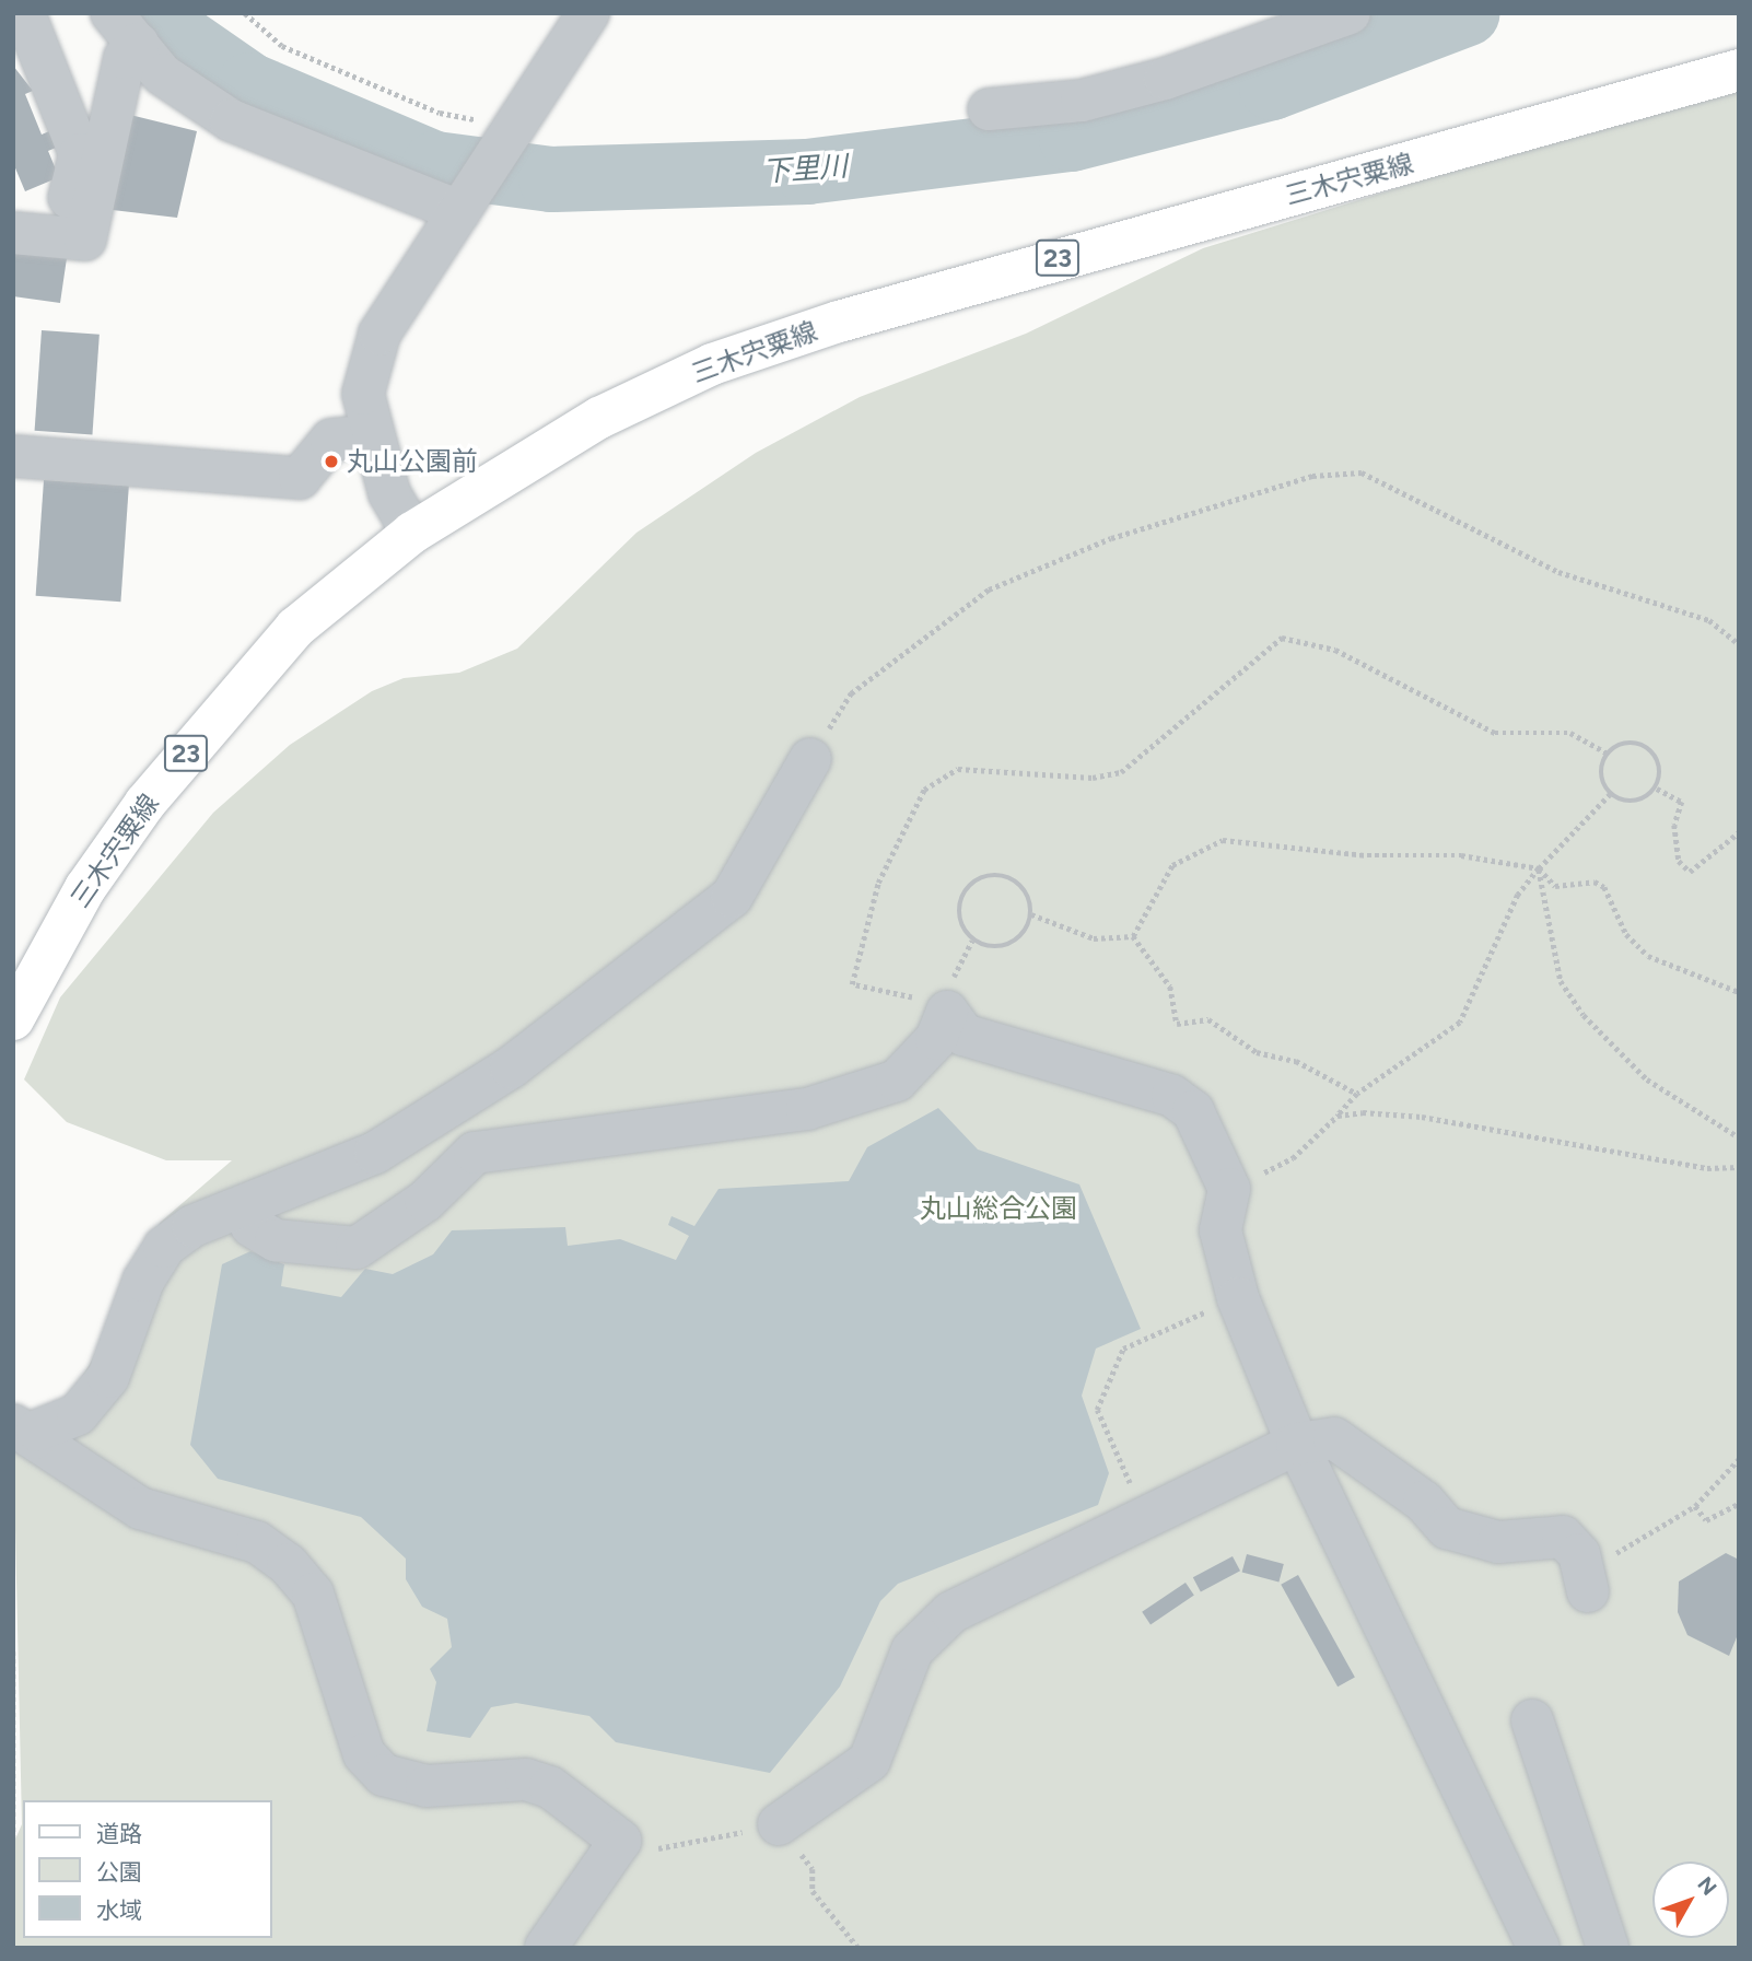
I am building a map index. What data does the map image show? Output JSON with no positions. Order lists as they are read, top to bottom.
{
  "streets": {
    "main road": ["三木宍粟線", "23"]
  },
  "water": ["下里川"],
  "parks": ["丸山総合公園"],
  "places": ["丸山公園前"],
  "legend": ["道路", "公園", "水域"],
  "north": "top right"
}
